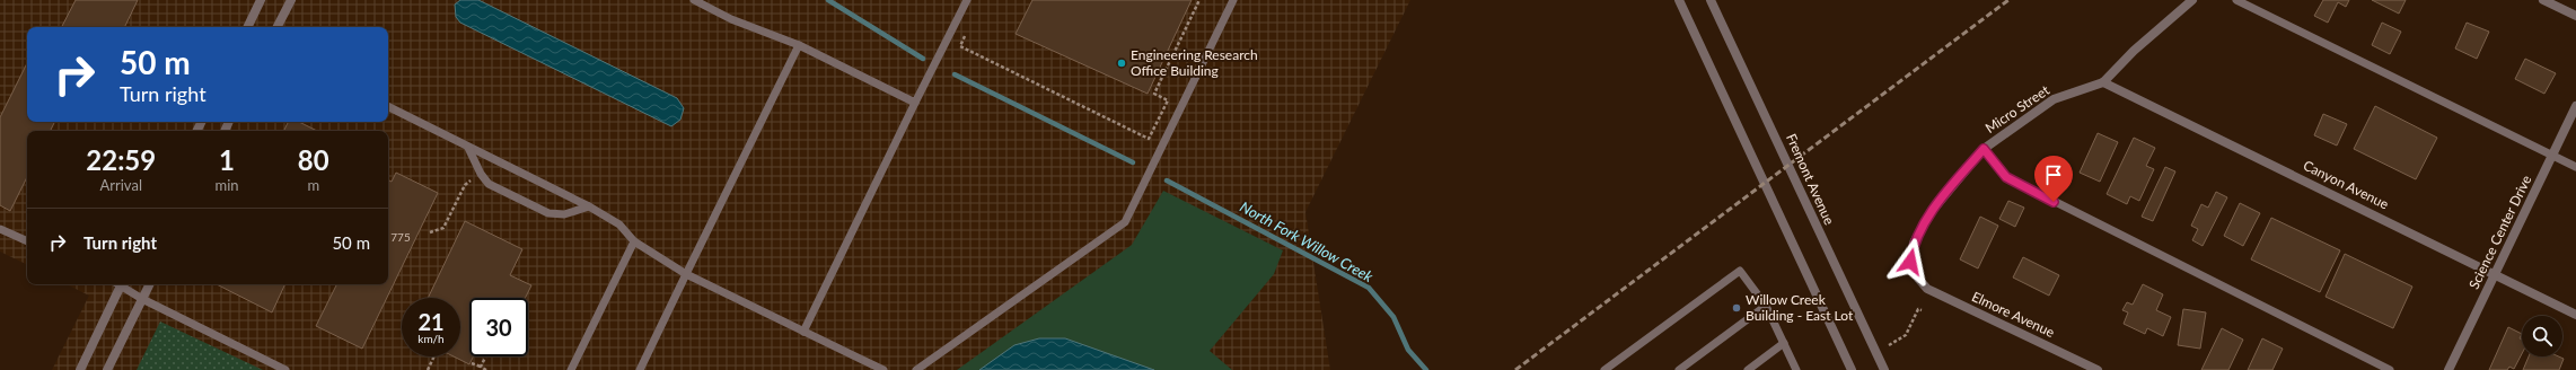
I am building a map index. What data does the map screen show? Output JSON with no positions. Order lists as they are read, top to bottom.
{
  "streets": {
    "street": [
      "Micro Street",
      "Fremont Avenue",
      "Canyon Avenue",
      "Science Center Drive",
      "Elmore Avenue"
    ]
  },
  "crossings": [
    ["Micro Street", "Canyon Avenue"],
    ["Micro Street", "Elmore Avenue"],
    ["Canyon Avenue", "Science Center Drive"]
  ],
  "water": ["North Fork Willow Creek"],
  "places": ["Engineering Research Office Building", "Willow Creek Building - East Lot"],
  "house_numbers": ["775"],
  "page": {
    "turn": ["50 m", "Turn right"],
    "eta": [
      "22:59",
      "Arrival",
      "1",
      "min",
      "80",
      "m"
    ],
    "list": [
      {
        "name": "Turn right",
        "value": "50 m"
      }
    ],
    "speed": "21 km/h",
    "limit": "30"
  }
}
